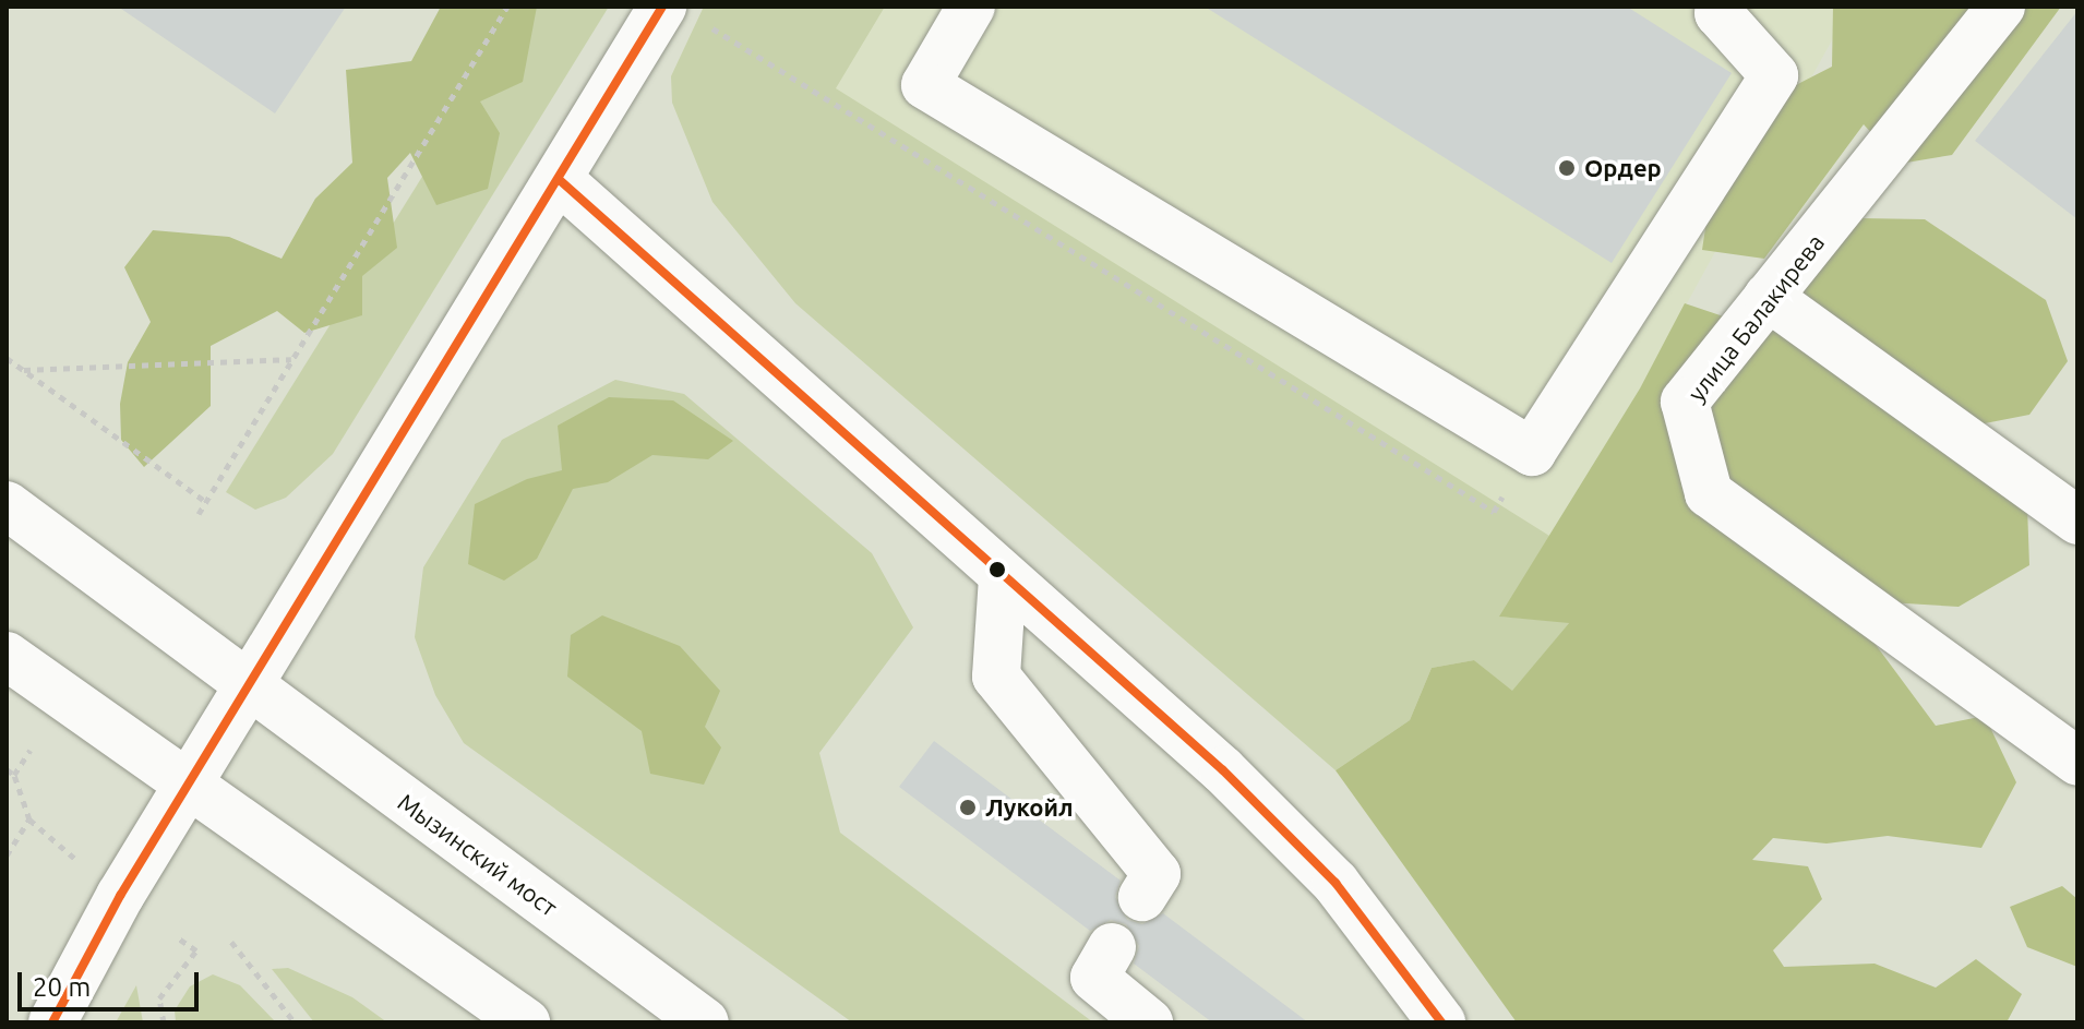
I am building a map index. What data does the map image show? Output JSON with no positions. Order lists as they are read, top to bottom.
{
  "streets": {
    "street": ["улица Балакирева", "Мызинский мост"]
  },
  "places": ["Ордер", "Лукойл"],
  "scale_bar": "20 m"
}
